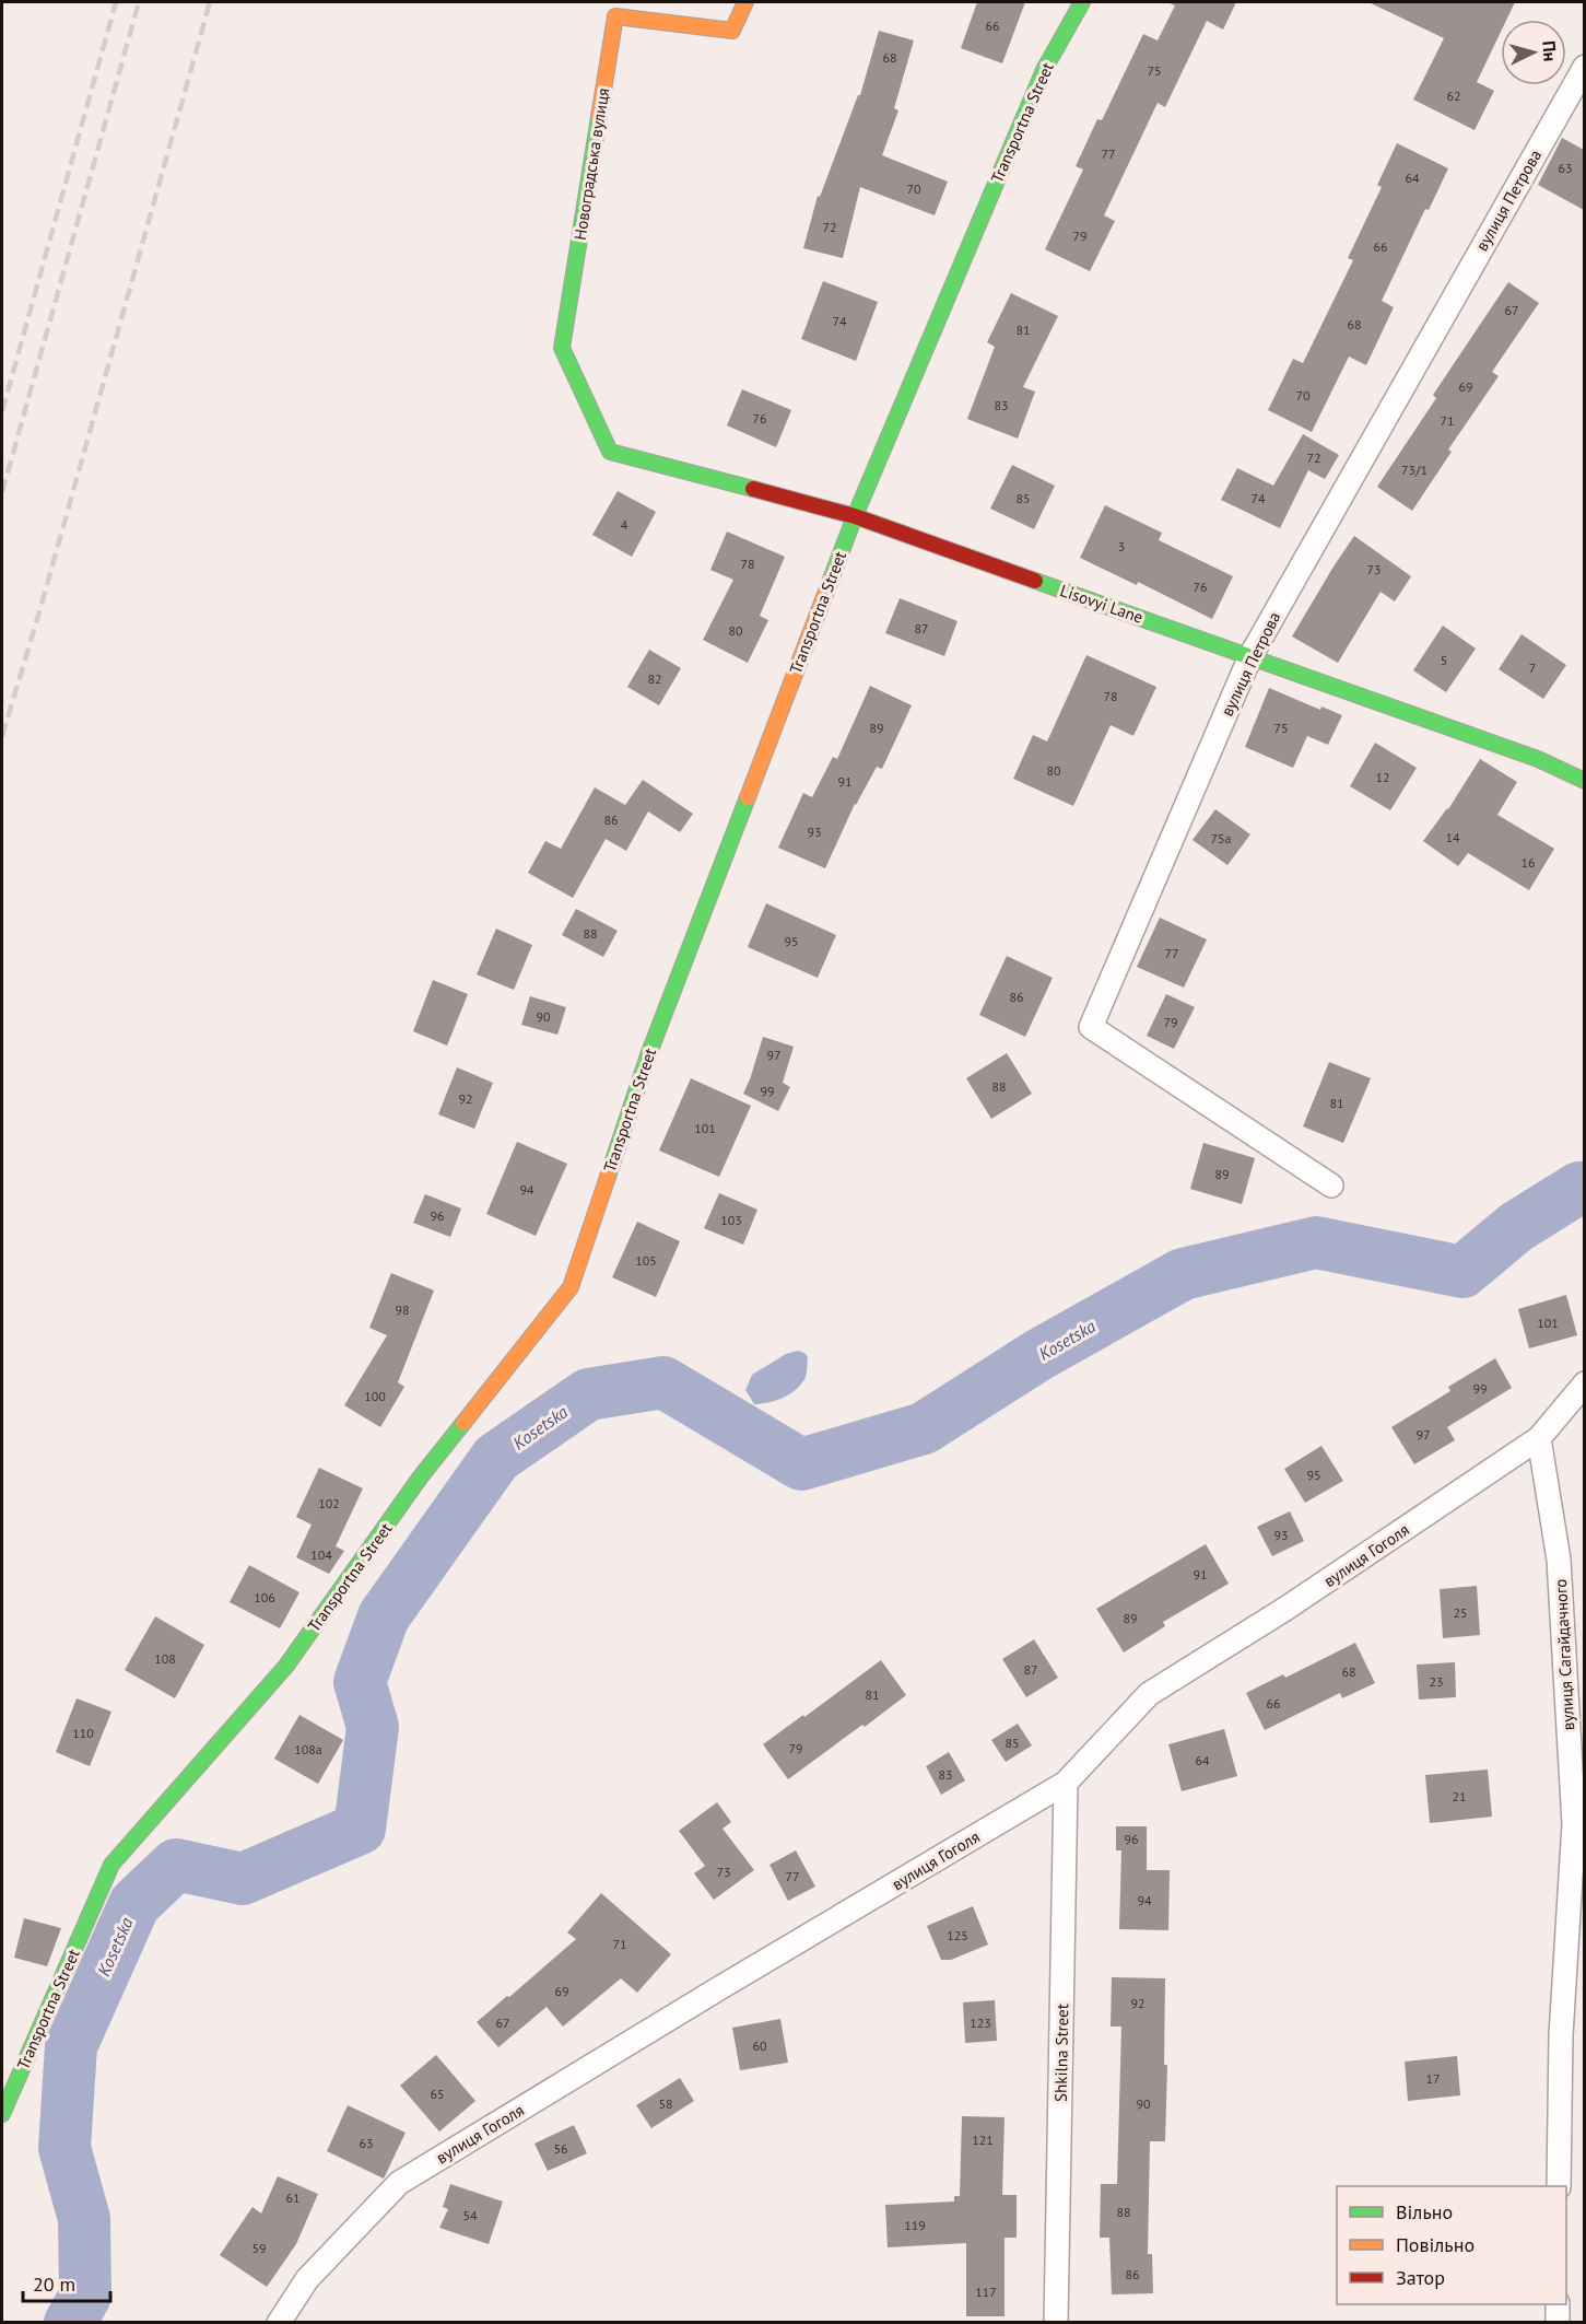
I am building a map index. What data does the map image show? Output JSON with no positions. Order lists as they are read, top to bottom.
{
  "streets": {
    "street": [
      "Transportna Street",
      "Новоградська вулиця",
      "вулиця Петрова",
      "Lisovyi Lane",
      "вулиця Гоголя",
      "вулиця Сагайдачного",
      "Shkilna Street"
    ]
  },
  "crossings": [
    ["Transportna Street", "Lisovyi Lane"],
    ["Новоградська вулиця", "Lisovyi Lane"],
    ["вулиця Петрова", "Lisovyi Lane"],
    ["вулиця Гоголя", "вулиця Сагайдачного"],
    ["вулиця Гоголя", "Shkilna Street"]
  ],
  "water": ["Kosetska"],
  "house_numbers": [
    "66",
    "68",
    "75",
    "62",
    "77",
    "63",
    "64",
    "70",
    "72",
    "79",
    "66",
    "67",
    "74",
    "68",
    "81",
    "69",
    "70",
    "83",
    "76",
    "71",
    "72",
    "73/1",
    "85",
    "74",
    "4",
    "3",
    "78",
    "73",
    "76",
    "87",
    "80",
    "5",
    "7",
    "82",
    "78",
    "89",
    "75",
    "80",
    "12",
    "91",
    "86",
    "93",
    "14",
    "75а",
    "16",
    "88",
    "95",
    "77",
    "86",
    "90",
    "79",
    "97",
    "88",
    "99",
    "92",
    "81",
    "101",
    "89",
    "94",
    "96",
    "103",
    "105",
    "98",
    "101",
    "99",
    "100",
    "97",
    "95",
    "102",
    "93",
    "104",
    "91",
    "106",
    "25",
    "89",
    "108",
    "87",
    "68",
    "23",
    "81",
    "66",
    "110",
    "85",
    "79",
    "108а",
    "64",
    "83",
    "21",
    "96",
    "73",
    "77",
    "94",
    "125",
    "71",
    "69",
    "92",
    "67",
    "123",
    "60",
    "17",
    "65",
    "58",
    "90",
    "121",
    "63",
    "56",
    "61",
    "88",
    "54",
    "119",
    "59",
    "86",
    "117"
  ],
  "legend": ["Вільно", "Повільно", "Затор"],
  "scale_bar": "20 m",
  "north": "right"
}
